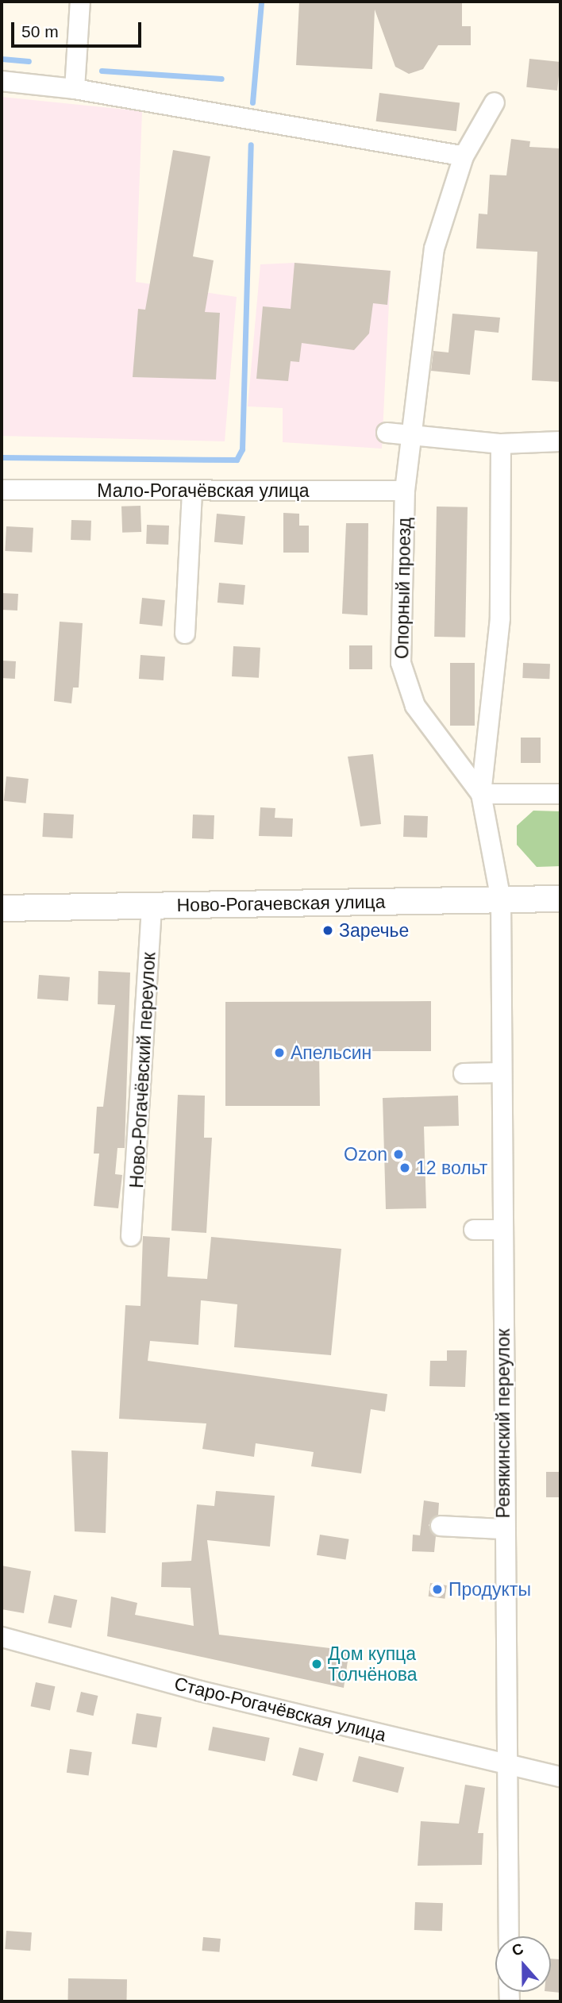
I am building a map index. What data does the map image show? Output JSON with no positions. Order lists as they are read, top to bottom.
{
  "streets": {
    "main road": ["Ново-Рогачевская улица"],
    "street": [
      "Мало-Рогачёвская улица",
      "Опорный проезд",
      "Ново-Рогачёвский переулок",
      "Ревякинский переулок",
      "Старо-Рогачёвская улица"
    ]
  },
  "crossings": [
    ["Мало-Рогачёвская улица", "Опорный проезд"],
    ["Опорный проезд", "Ревякинский переулок"],
    ["Ново-Рогачевская улица", "Ново-Рогачёвский переулок"],
    ["Ново-Рогачевская улица", "Ревякинский переулок"],
    ["Ревякинский переулок", "Старо-Рогачёвская улица"]
  ],
  "places": [
    "Заречье",
    "Апельсин",
    "Ozon",
    "12 вольт",
    "Продукты",
    "Дом купца Толчёнова"
  ],
  "scale_bar": "50 m",
  "north": "top"
}
